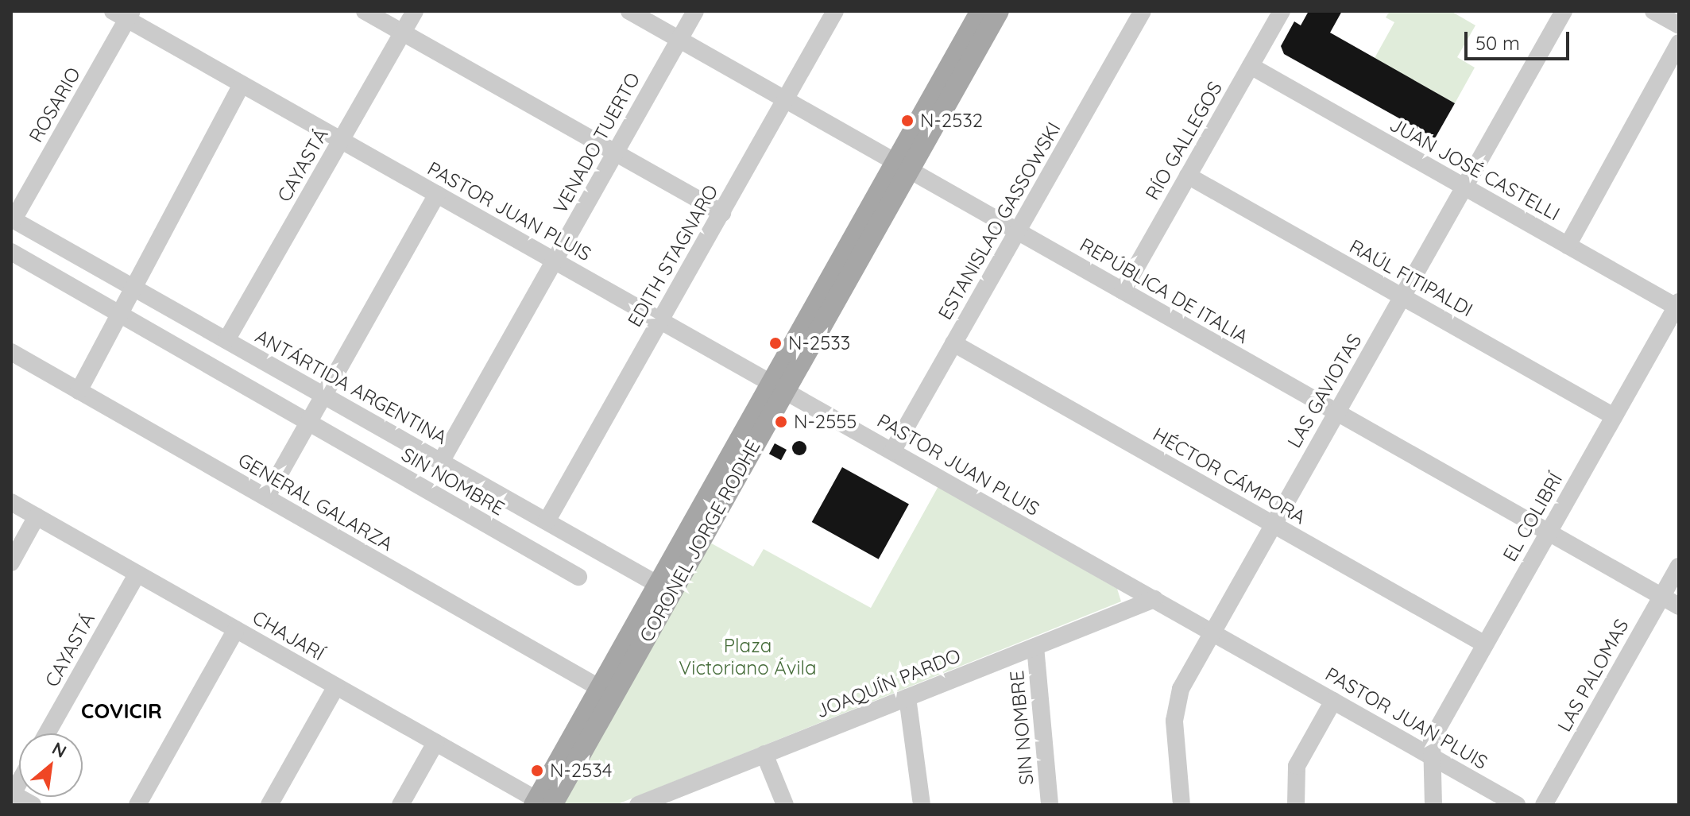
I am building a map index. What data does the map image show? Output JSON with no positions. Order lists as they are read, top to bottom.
{
  "streets": {
    "main road": ["CORONEL JORGE RODHE"],
    "street": [
      "ROSARIO",
      "RÍO GALLEGOS",
      "VENADO TUERTO",
      "CAYASTÁ",
      "JUAN JOSÉ CASTELLI",
      "PASTOR JUAN PLUIS",
      "ESTANISLAO GASSOWSKI",
      "EDITH STAGNARO",
      "RAÚL FITIPALDI",
      "REPÚBLICA DE ITALIA",
      "ANTÁRTIDA ARGENTINA",
      "LAS GAVIOTAS",
      "HÉCTOR CÁMPORA",
      "SIN NOMBRE",
      "GENERAL GALARZA",
      "EL COLIBRÍ",
      "CHAJARÍ",
      "LAS PALOMAS",
      "JOAQUÍN PARDO"
    ]
  },
  "crossings": [
    ["ROSARIO", "PASTOR JUAN PLUIS"],
    ["ROSARIO", "ANTÁRTIDA ARGENTINA"],
    ["RÍO GALLEGOS", "JUAN JOSÉ CASTELLI"],
    ["RÍO GALLEGOS", "RAÚL FITIPALDI"],
    ["RÍO GALLEGOS", "REPÚBLICA DE ITALIA"],
    ["VENADO TUERTO", "PASTOR JUAN PLUIS"],
    ["VENADO TUERTO", "REPÚBLICA DE ITALIA"],
    ["VENADO TUERTO", "ANTÁRTIDA ARGENTINA"],
    ["CAYASTÁ", "PASTOR JUAN PLUIS"],
    ["CAYASTÁ", "ANTÁRTIDA ARGENTINA"],
    ["CAYASTÁ", "CHAJARÍ"],
    ["JUAN JOSÉ CASTELLI", "LAS GAVIOTAS"],
    ["JUAN JOSÉ CASTELLI", "EL COLIBRÍ"],
    ["PASTOR JUAN PLUIS", "ESTANISLAO GASSOWSKI"],
    ["PASTOR JUAN PLUIS", "EDITH STAGNARO"],
    ["PASTOR JUAN PLUIS", "LAS GAVIOTAS"],
    ["PASTOR JUAN PLUIS", "EL COLIBRÍ"],
    ["PASTOR JUAN PLUIS", "CORONEL JORGE RODHE"],
    ["PASTOR JUAN PLUIS", "JOAQUÍN PARDO"],
    ["ESTANISLAO GASSOWSKI", "REPÚBLICA DE ITALIA"],
    ["ESTANISLAO GASSOWSKI", "HÉCTOR CÁMPORA"],
    ["EDITH STAGNARO", "REPÚBLICA DE ITALIA"],
    ["EDITH STAGNARO", "ANTÁRTIDA ARGENTINA"],
    ["RAÚL FITIPALDI", "LAS GAVIOTAS"],
    ["RAÚL FITIPALDI", "EL COLIBRÍ"],
    ["REPÚBLICA DE ITALIA", "LAS GAVIOTAS"],
    ["REPÚBLICA DE ITALIA", "EL COLIBRÍ"],
    ["REPÚBLICA DE ITALIA", "CORONEL JORGE RODHE"],
    ["REPÚBLICA DE ITALIA", "LAS PALOMAS"],
    ["ANTÁRTIDA ARGENTINA", "CORONEL JORGE RODHE"],
    ["LAS GAVIOTAS", "HÉCTOR CÁMPORA"],
    ["HÉCTOR CÁMPORA", "EL COLIBRÍ"],
    ["SIN NOMBRE", "JOAQUÍN PARDO"],
    ["GENERAL GALARZA", "CORONEL JORGE RODHE"],
    ["CORONEL JORGE RODHE", "CHAJARÍ"]
  ],
  "districts": ["COVICIR"],
  "parks": ["Plaza Victoriano Ávila"],
  "places": [
    "N-2532",
    "N-2533",
    "N-2555",
    "N-2534"
  ],
  "scale_bar": "50 m",
  "north": "top right"
}
